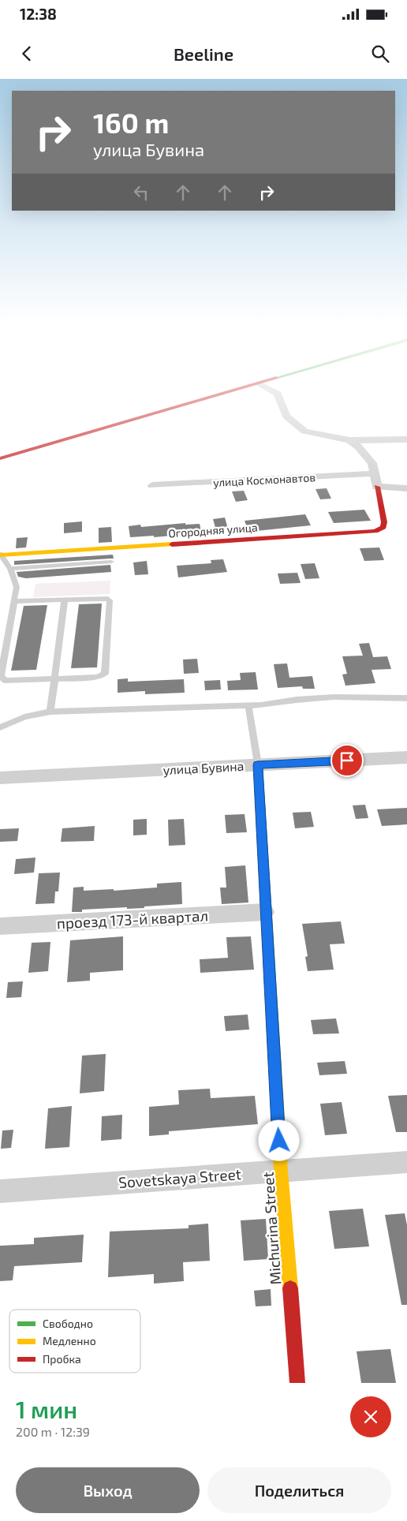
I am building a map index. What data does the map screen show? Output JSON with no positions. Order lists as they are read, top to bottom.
{
  "streets": {
    "street": [
      "улица Космонавтов",
      "Огородняя улица",
      "улица Бувина",
      "проезд 173-й квартал",
      "Sovetskaya Street",
      "Michurina Street"
    ]
  },
  "crossings": [
    ["улица Бувина", "Michurina Street"],
    ["проезд 173-й квартал", "Michurina Street"],
    ["Sovetskaya Street", "Michurina Street"]
  ],
  "legend": ["Свободно", "Медленно", "Пробка"],
  "page": {
    "status": "12:38",
    "header": "Beeline",
    "turn": ["160 m", "улица Бувина"],
    "heading": ["1 мин", "200 m · 12:39"],
    "buttons": ["Выход", "Поделиться"]
  }
}
